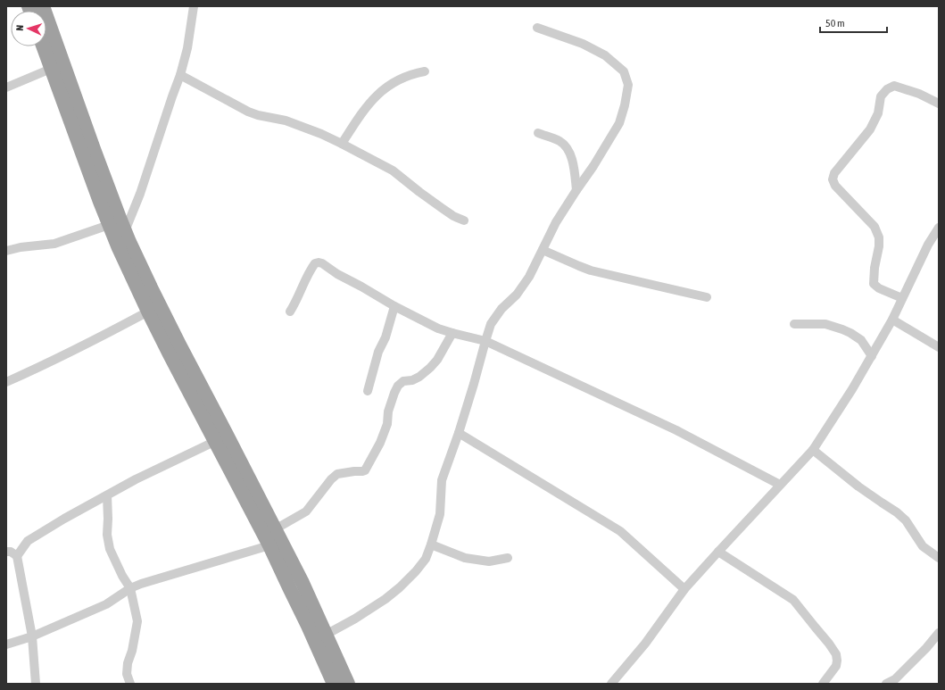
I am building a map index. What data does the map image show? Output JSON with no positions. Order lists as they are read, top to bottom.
{
  "scale_bar": "50 m",
  "north": "left"
}
